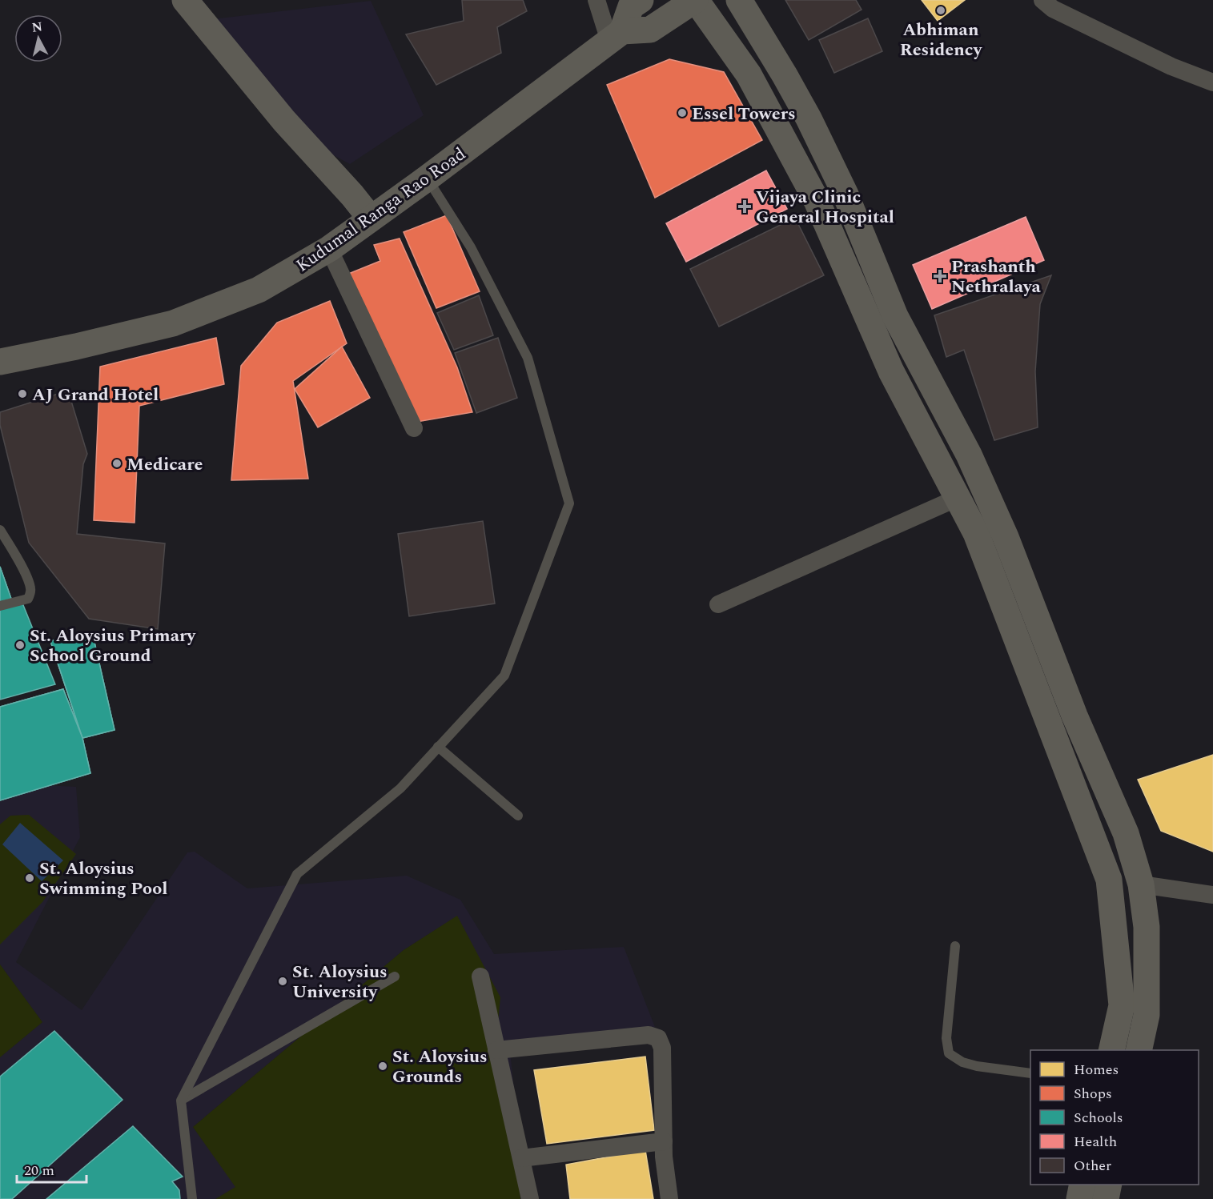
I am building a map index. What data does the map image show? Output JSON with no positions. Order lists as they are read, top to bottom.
{
  "streets": {
    "main road": ["Kudumal Ranga Rao Road"]
  },
  "places": {
    "other": [
      "Abhiman Residency",
      "Essel Towers",
      "AJ Grand Hotel",
      "Medicare",
      "St. Aloysius Primary School Ground",
      "St. Aloysius Swimming Pool",
      "St. Aloysius University",
      "St. Aloysius Grounds"
    ],
    "health": ["Vijaya Clinic General Hospital", "Prashanth Nethralaya"]
  },
  "legend": [
    "Homes",
    "Shops",
    "Schools",
    "Health",
    "Other"
  ],
  "scale_bar": "20 m",
  "north": "top"
}
